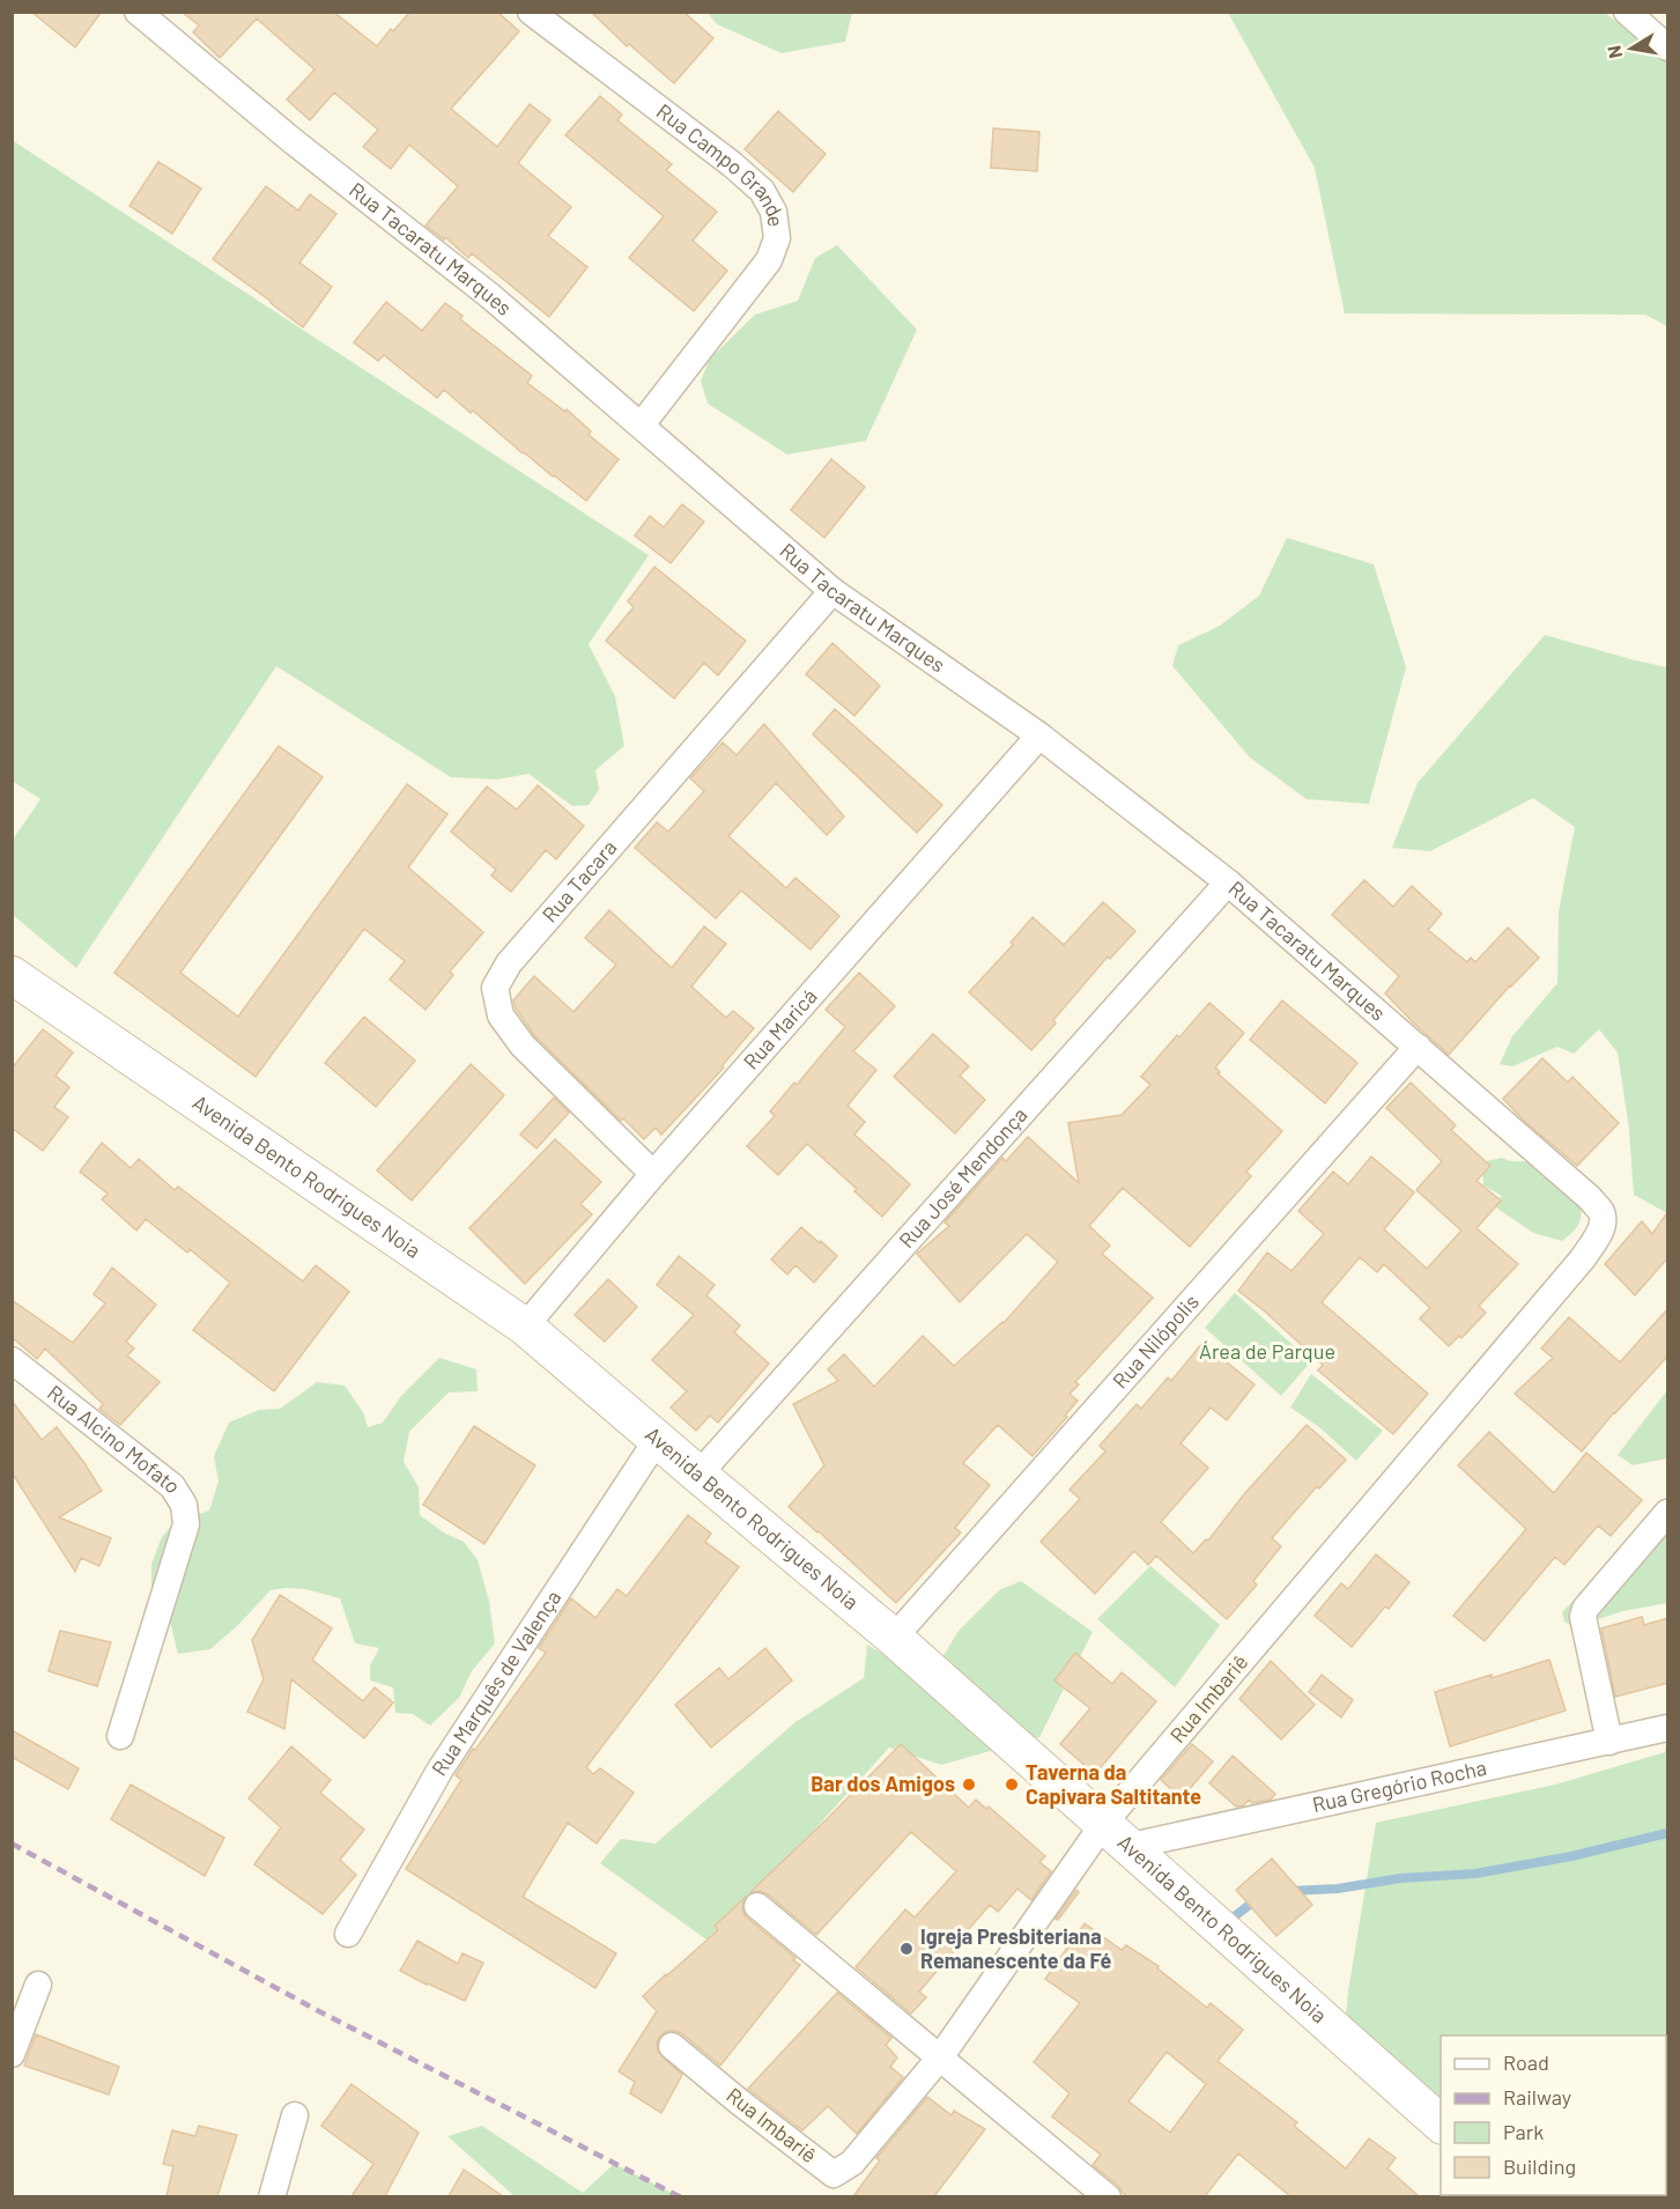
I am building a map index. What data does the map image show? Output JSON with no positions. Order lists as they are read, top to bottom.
{
  "streets": {
    "street": [
      "Rua Campo Grande",
      "Rua Tacaratu Marques",
      "Rua Tacara",
      "Rua Maricá",
      "Avenida Bento Rodrigues Noia",
      "Rua José Mendonça",
      "Rua Nilópolis",
      "Rua Alcino Mofato",
      "Rua Marquês de Valença",
      "Rua Imbariê",
      "Rua Gregório Rocha"
    ]
  },
  "crossings": [
    ["Rua Campo Grande", "Rua Tacaratu Marques"],
    ["Rua Tacaratu Marques", "Rua Tacara"],
    ["Rua Tacaratu Marques", "Rua Maricá"],
    ["Rua Tacaratu Marques", "Rua José Mendonça"],
    ["Rua Tacaratu Marques", "Rua Nilópolis"],
    ["Rua Tacaratu Marques", "Rua Imbariê"],
    ["Rua Tacara", "Rua Maricá"],
    ["Rua Maricá", "Avenida Bento Rodrigues Noia"],
    ["Avenida Bento Rodrigues Noia", "Rua José Mendonça"],
    ["Avenida Bento Rodrigues Noia", "Rua Nilópolis"],
    ["Avenida Bento Rodrigues Noia", "Rua Marquês de Valença"],
    ["Avenida Bento Rodrigues Noia", "Rua Imbariê"],
    ["Avenida Bento Rodrigues Noia", "Rua Gregório Rocha"]
  ],
  "parks": ["Área de Parque"],
  "places": ["Bar dos Amigos", "Taverna da Capivara Saltitante", "Igreja Presbiteriana Remanescente da Fé"],
  "legend": [
    "Road",
    "Railway",
    "Park",
    "Building"
  ],
  "north": "left"
}
